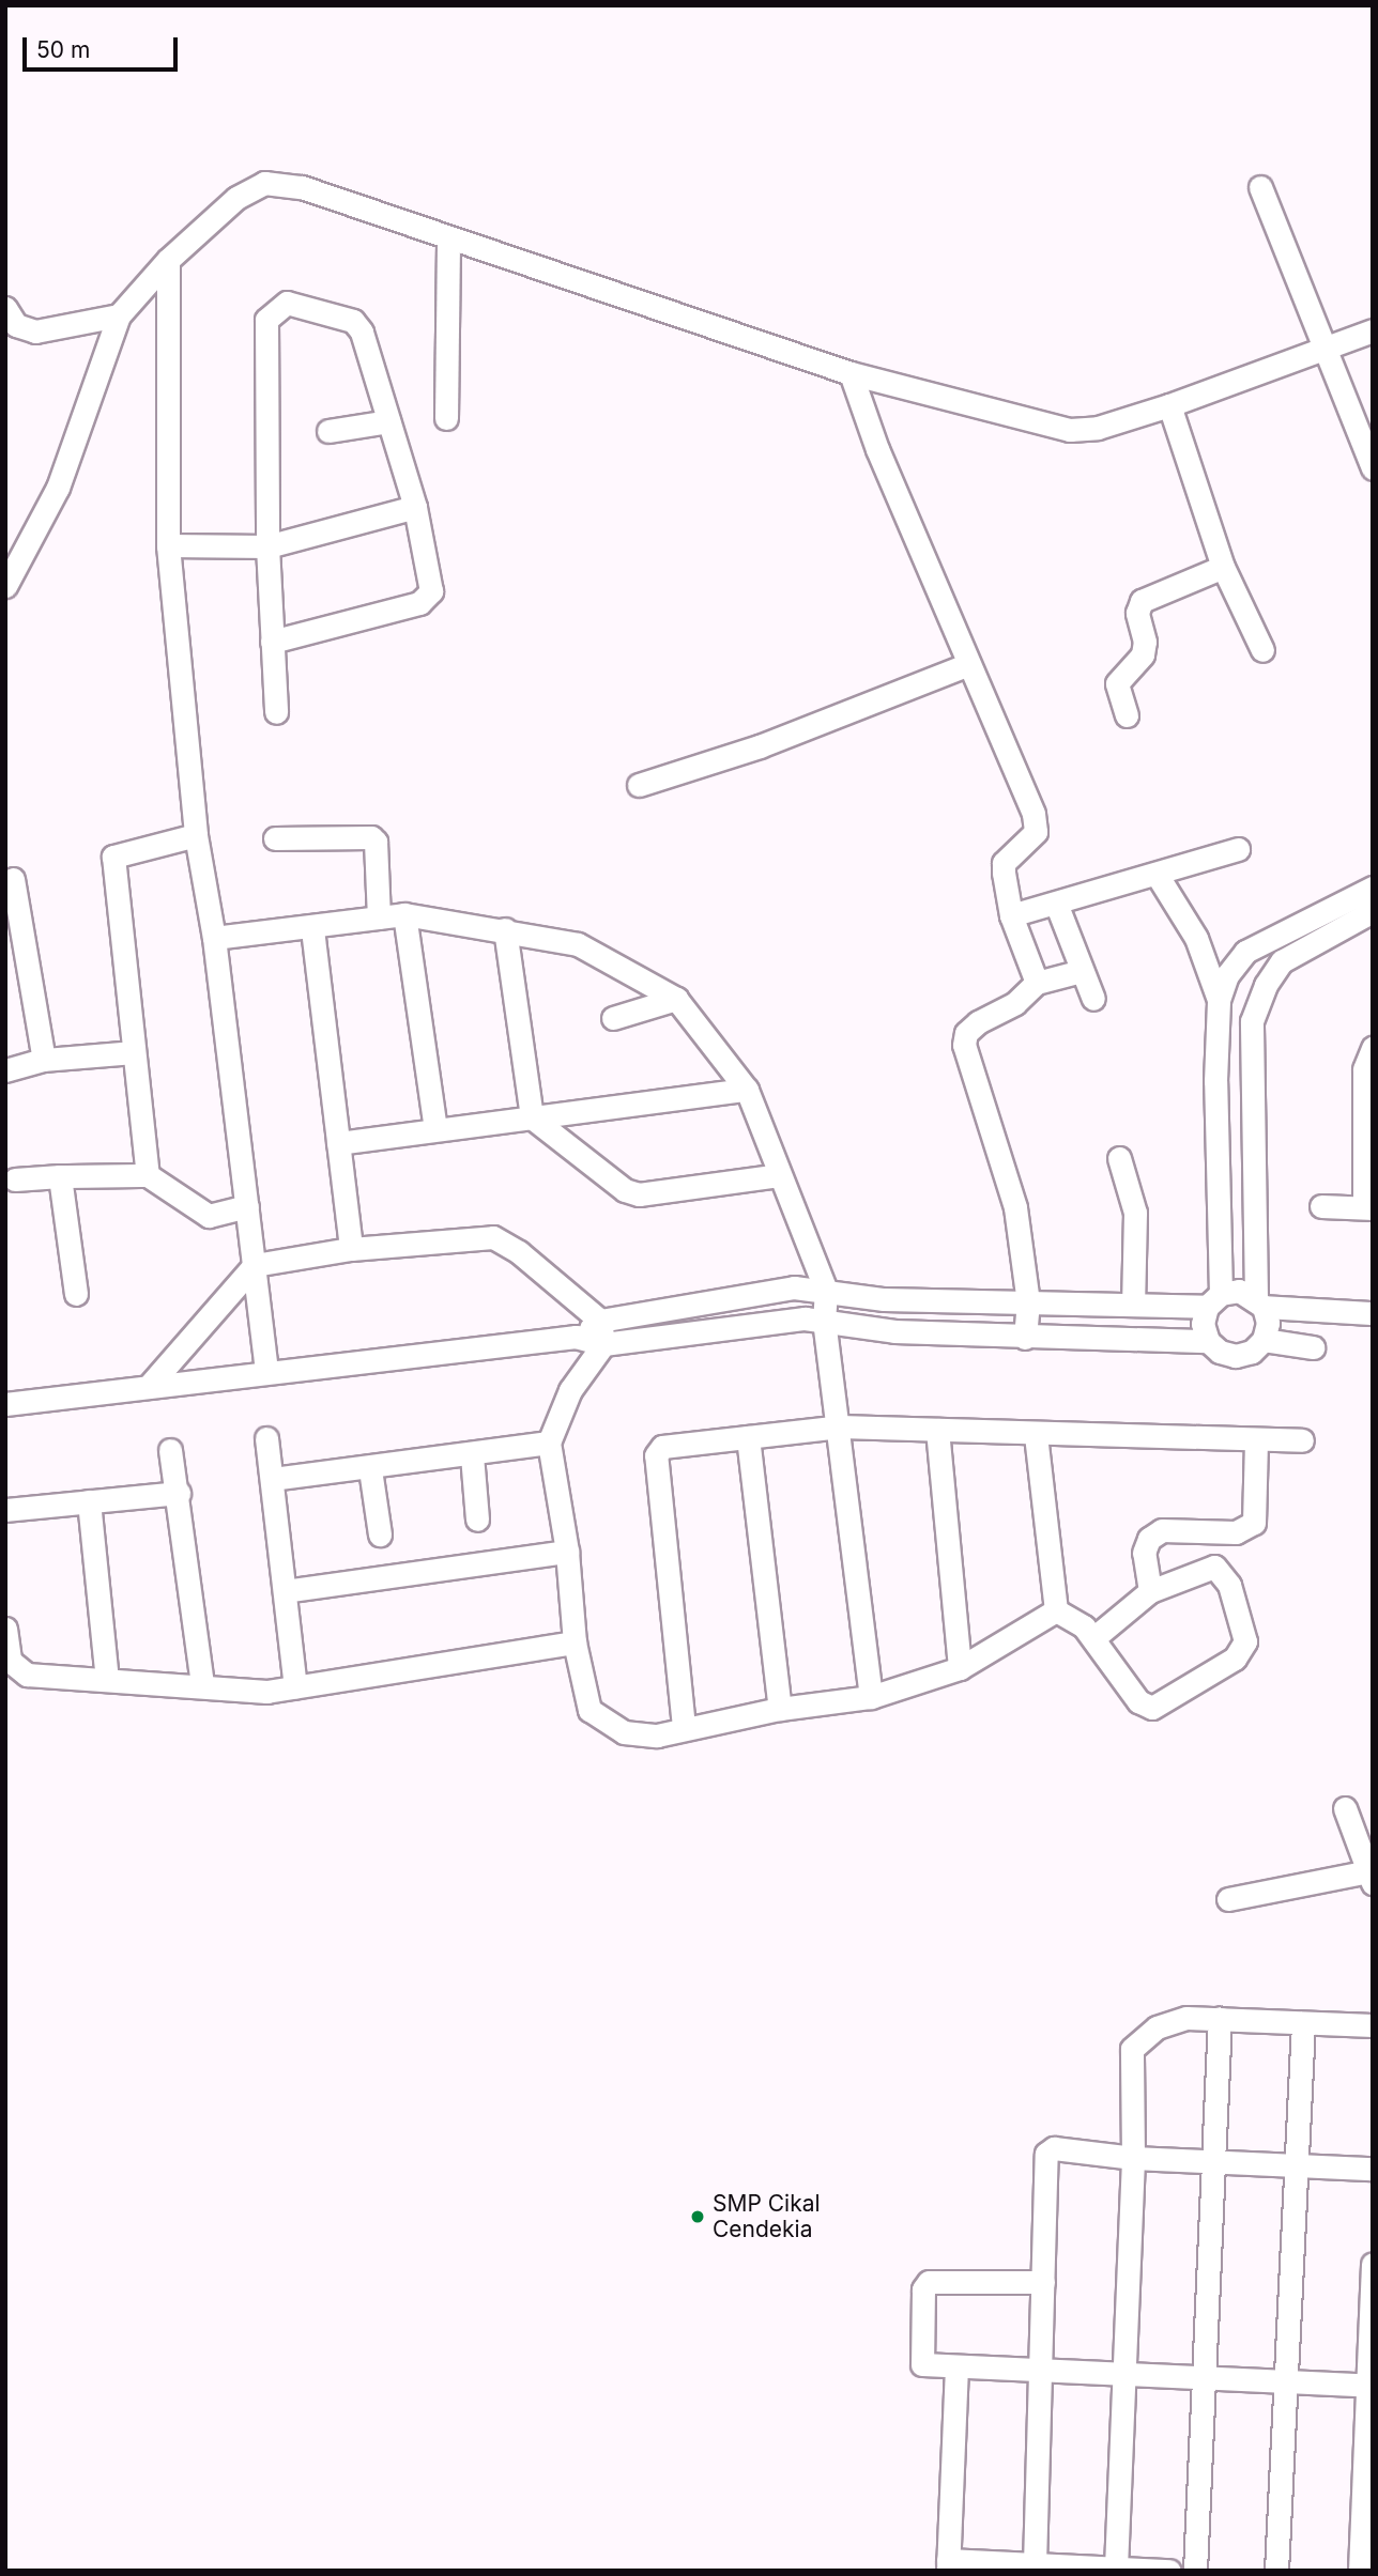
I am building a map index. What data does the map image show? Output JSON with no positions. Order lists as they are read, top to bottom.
{
  "places": ["SMP Cikal Cendekia"],
  "scale_bar": "50 m"
}
